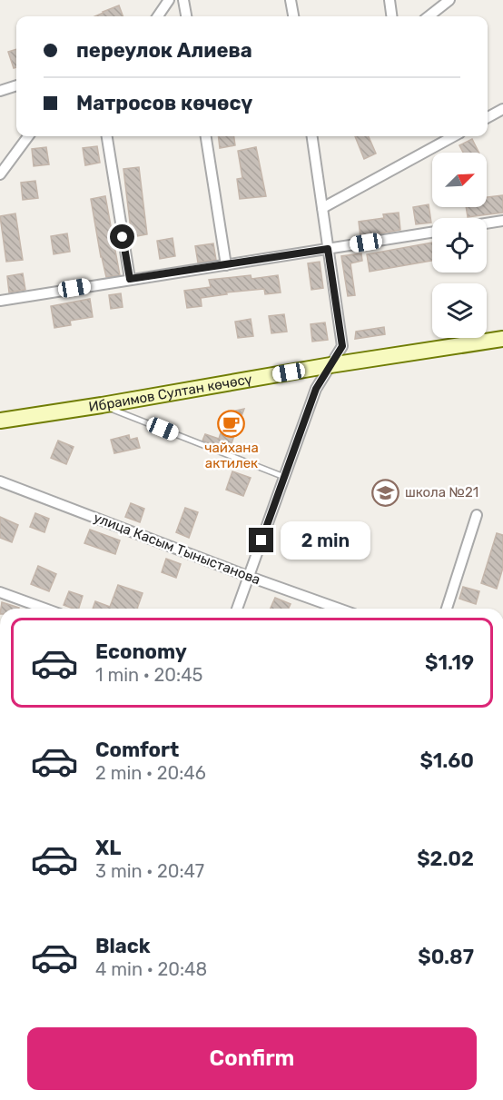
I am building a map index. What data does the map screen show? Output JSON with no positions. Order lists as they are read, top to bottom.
{
  "streets": {
    "main road": ["Ибраимов Султан көчөсү"],
    "street": ["улица Касым Тыныстанова"]
  },
  "places": {
    "cafe": ["чайхана актилек"],
    "school or university": ["школа №21"]
  },
  "north": "top right",
  "page": {
    "banner": ["переулок Алиева", "Матросов көчөсү"],
    "bubble": "2 min",
    "list": [
      {
        "name": "Economy",
        "note": "1 min · 20:45",
        "value": "$1.19"
      },
      {
        "name": "Comfort",
        "note": "2 min · 20:46",
        "value": "$1.60"
      },
      {
        "name": "XL",
        "note": "3 min · 20:47",
        "value": "$2.02"
      },
      {
        "name": "Black",
        "note": "4 min · 20:48",
        "value": "$0.87"
      }
    ],
    "buttons": "Confirm"
  }
}
